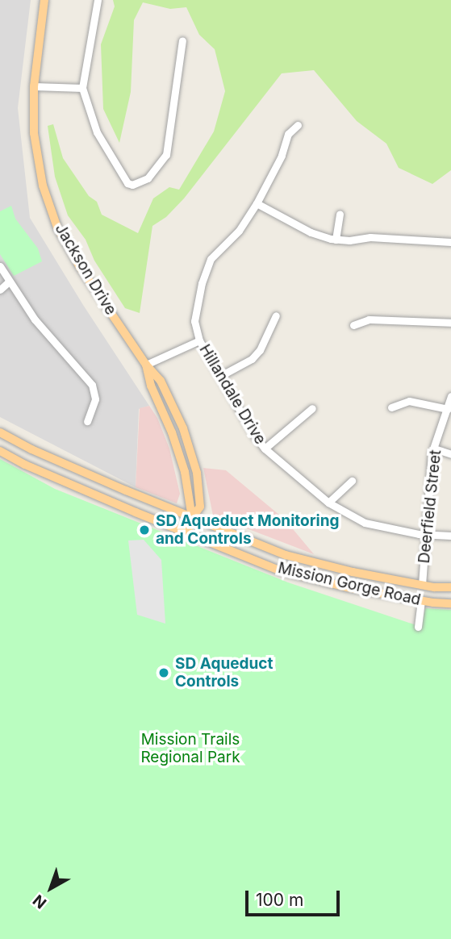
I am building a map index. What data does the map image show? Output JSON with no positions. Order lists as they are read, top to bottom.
{
  "streets": {
    "main road": ["Jackson Drive", "Mission Gorge Road"],
    "street": ["Hillandale Drive", "Deerfield Street"]
  },
  "crossings": [
    ["Jackson Drive", "Mission Gorge Road"],
    ["Hillandale Drive", "Deerfield Street"],
    ["Deerfield Street", "Mission Gorge Road"]
  ],
  "parks": ["Mission Trails Regional Park"],
  "places": ["SD Aqueduct Monitoring and Controls", "SD Aqueduct Controls"],
  "scale_bar": "100 m",
  "north": "bottom left"
}
